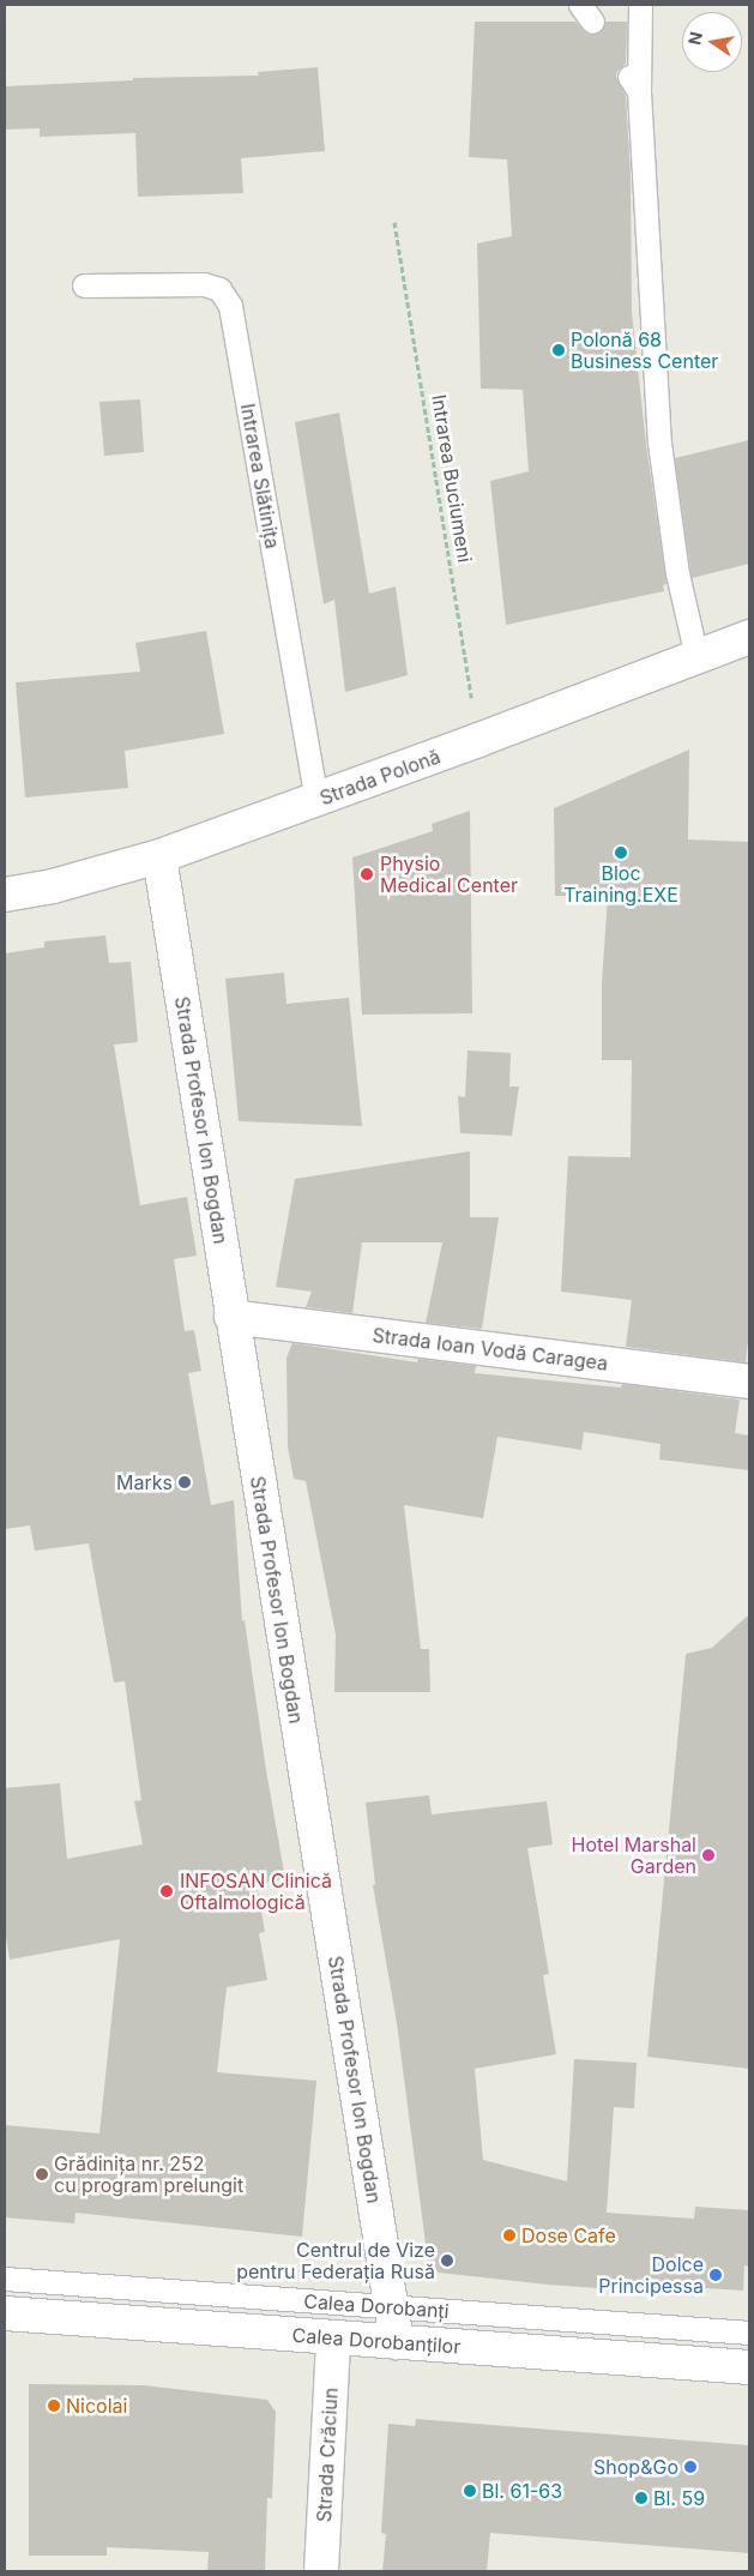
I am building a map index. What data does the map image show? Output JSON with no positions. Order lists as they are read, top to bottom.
{
  "streets": {
    "street": [
      "Strada Polonă",
      "Strada Profesor Ion Bogdan",
      "Strada Ioan Vodă Caragea",
      "Calea Dorobanților",
      "Strada Crăciun"
    ],
    "lane": ["Intrarea Slătinița", "Calea Dorobanți"],
    "path": ["Intrarea Buciumeni"]
  },
  "crossings": [
    ["Intrarea Slătinița", "Strada Polonă"],
    ["Intrarea Buciumeni", "Strada Polonă"],
    ["Strada Polonă", "Strada Profesor Ion Bogdan"],
    ["Strada Profesor Ion Bogdan", "Strada Ioan Vodă Caragea"],
    ["Strada Profesor Ion Bogdan", "Calea Dorobanți"],
    ["Strada Profesor Ion Bogdan", "Calea Dorobanților"],
    ["Calea Dorobanților", "Strada Crăciun"]
  ],
  "places": [
    "Polonă 68 Business Center",
    "Bloc Training.EXE",
    "Physio Medical Center",
    "Marks",
    "Hotel Marshal Garden",
    "INFOSAN Clinică Oftalmologică",
    "Grădinița nr. 252 cu program prelungit",
    "Dose Cafe",
    "Centrul de Vize pentru Federația Rusă",
    "Dolce Principessa",
    "Nicolai",
    "Shop&Go",
    "Bl. 61-63",
    "Bl. 59"
  ],
  "north": "left"
}
